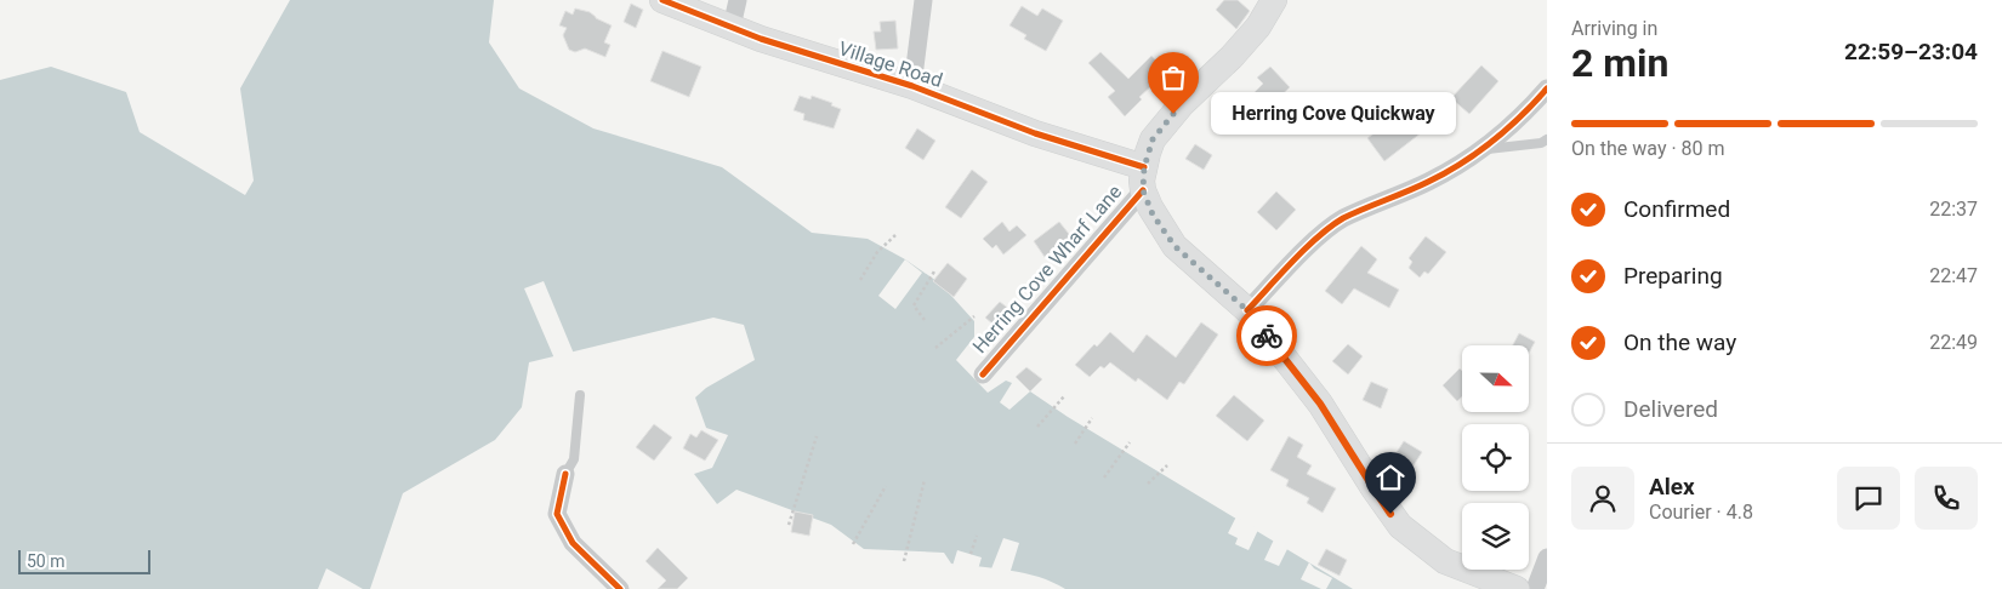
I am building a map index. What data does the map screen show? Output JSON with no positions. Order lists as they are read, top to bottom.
{
  "streets": {
    "main road": ["Village Road"],
    "street": ["Herring Cove Wharf Lane"]
  },
  "crossings": [
    ["Village Road", "Herring Cove Wharf Lane"]
  ],
  "places": ["Herring Cove Quickway"],
  "scale_bar": "50 m",
  "north": "right",
  "page": {
    "heading": ["2 min", "Arriving in", "22:59–23:04"],
    "panel": ["Alex", "Courier · 4.8"],
    "bubble": "Herring Cove Quickway",
    "bar": "On the way · 80 m",
    "list": [
      ["Confirmed", "22:37"],
      ["Preparing", "22:47"],
      ["On the way", "22:49"],
      "Delivered"
    ],
    "scale": "50 m"
  }
}
